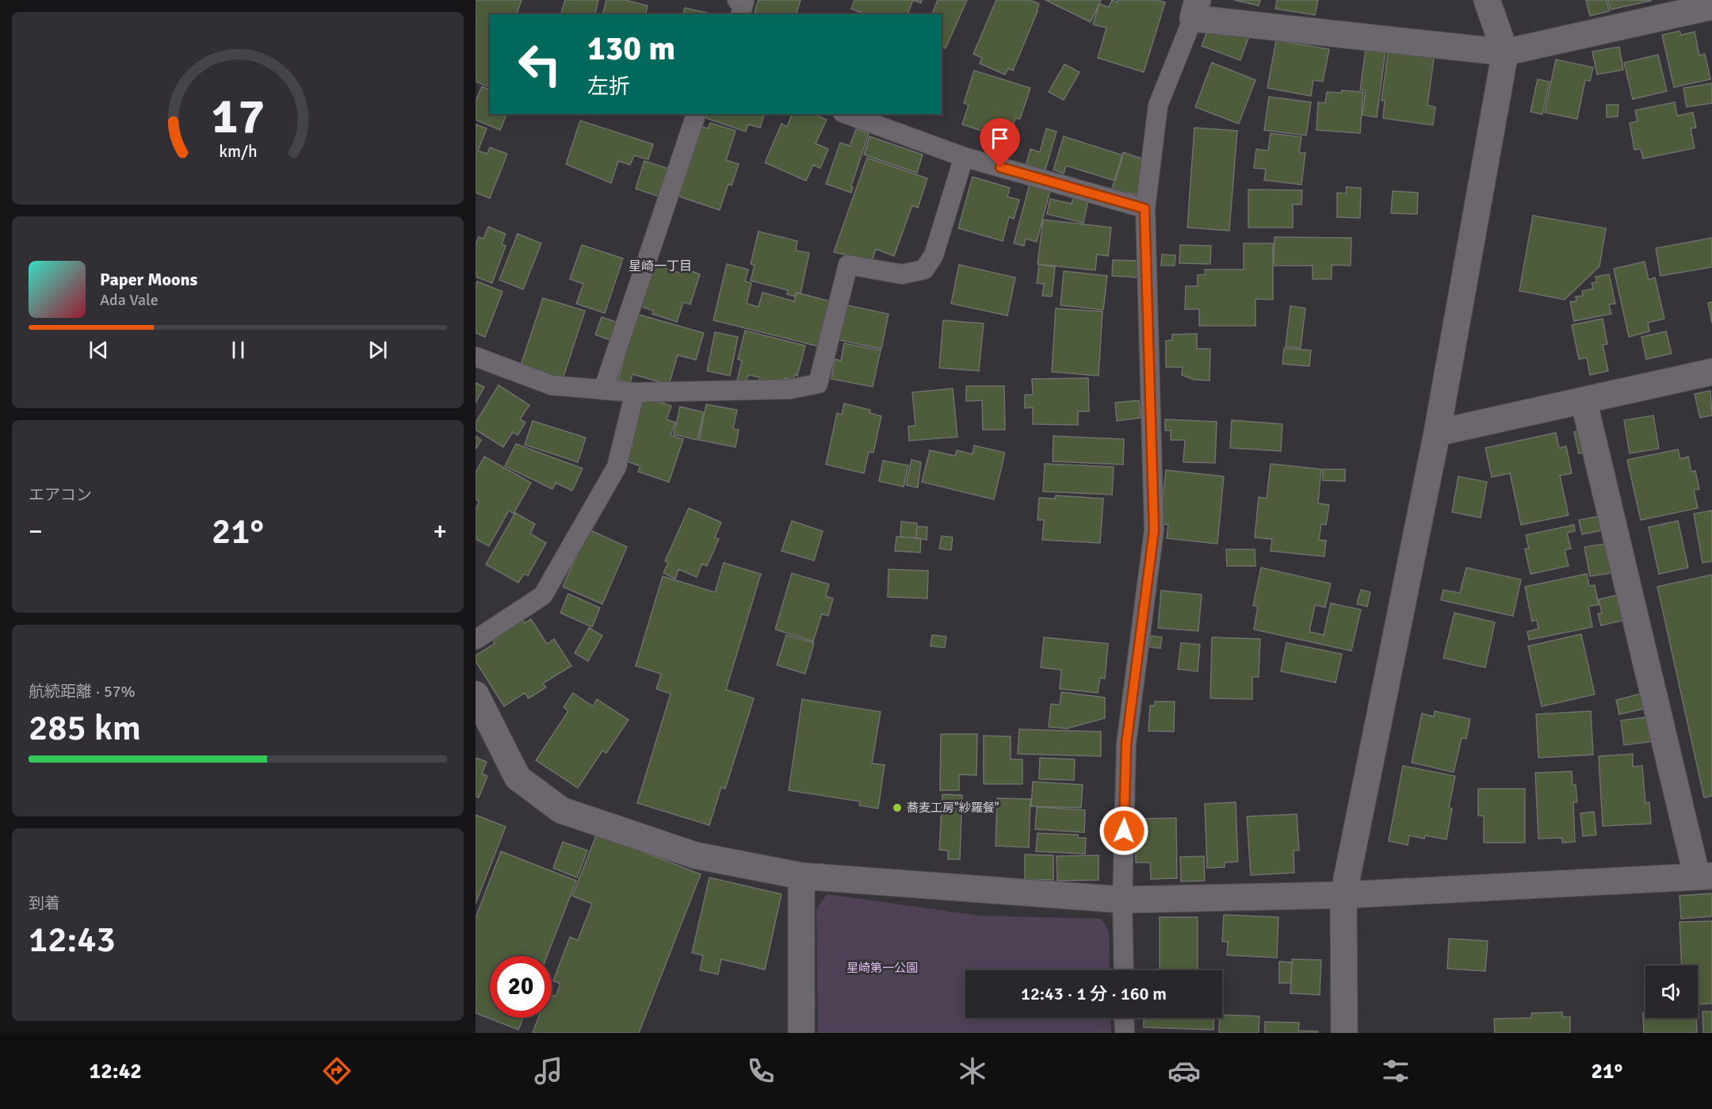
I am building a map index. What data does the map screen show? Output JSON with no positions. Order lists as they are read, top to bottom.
{
  "districts": ["星崎一丁目"],
  "parks": ["星崎第一公園"],
  "places": ["蕎麦工房\"紗羅餐\""],
  "page": {
    "turn": ["130 m", "左折"],
    "song": ["Paper Moons", "Ada Vale"],
    "tile": [
      "エアコン",
      ["航続距離 · 57%", "285 km"],
      ["到着", "12:43"]
    ],
    "heat": ["−", "21°", "+"],
    "limit": "20",
    "trip": "12:43 · 1 分 · 160 m",
    "tabs": ["12:42", "21°"],
    "gauge": ["17", "km/h"]
  }
}
